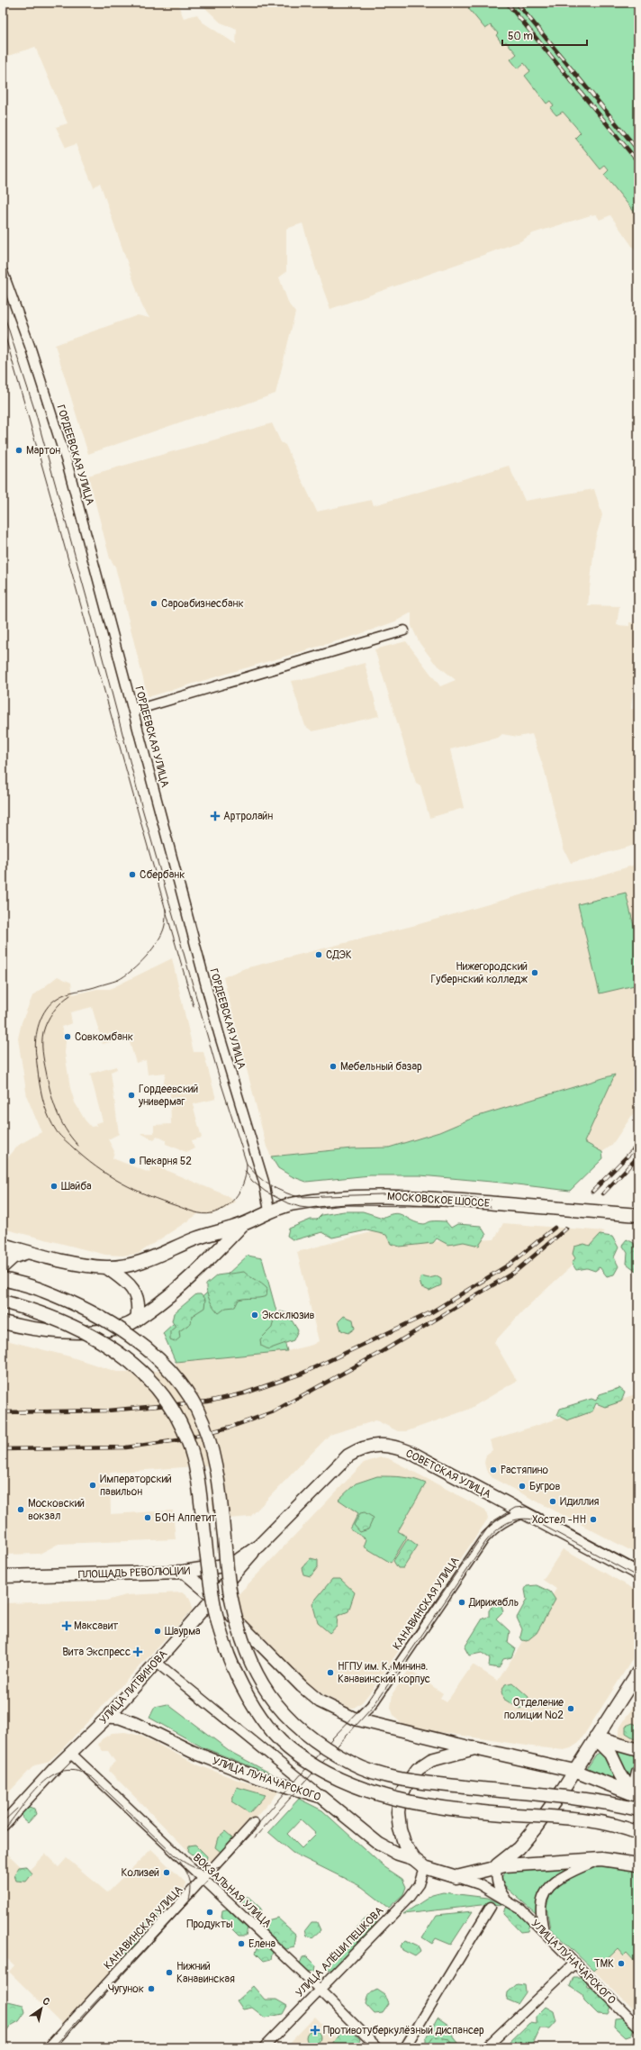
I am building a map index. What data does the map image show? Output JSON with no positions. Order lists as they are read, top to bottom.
{
  "streets": {
    "main road": ["МОСКОВСКОЕ ШОССЕ", "СОВЕТСКАЯ УЛИЦА", "ПЛОЩАДЬ РЕВОЛЮЦИИ"],
    "street": [
      "ГОРДЕЕВСКАЯ УЛИЦА",
      "КАНАВИНСКАЯ УЛИЦА",
      "УЛИЦА ЛИТВИНОВА",
      "УЛИЦА ЛУНАЧАРСКОГО",
      "ВОКЗАЛЬНАЯ УЛИЦА",
      "УЛИЦА АЛЁШИ ПЕШКОВА"
    ]
  },
  "crossings": [
    ["ГОРДЕЕВСКАЯ УЛИЦА", "МОСКОВСКОЕ ШОССЕ"],
    ["СОВЕТСКАЯ УЛИЦА", "ПЛОЩАДЬ РЕВОЛЮЦИИ"],
    ["СОВЕТСКАЯ УЛИЦА", "КАНАВИНСКАЯ УЛИЦА"],
    ["СОВЕТСКАЯ УЛИЦА", "УЛИЦА ЛИТВИНОВА"],
    ["ПЛОЩАДЬ РЕВОЛЮЦИИ", "УЛИЦА ЛИТВИНОВА"],
    ["КАНАВИНСКАЯ УЛИЦА", "ВОКЗАЛЬНАЯ УЛИЦА"],
    ["УЛИЦА ЛИТВИНОВА", "УЛИЦА ЛУНАЧАРСКОГО"],
    ["УЛИЦА ЛИТВИНОВА", "ВОКЗАЛЬНАЯ УЛИЦА"],
    ["УЛИЦА ЛУНАЧАРСКОГО", "УЛИЦА АЛЁШИ ПЕШКОВА"],
    ["ВОКЗАЛЬНАЯ УЛИЦА", "УЛИЦА АЛЁШИ ПЕШКОВА"]
  ],
  "places": {
    "other": [
      "Мартон",
      "Саровбизнесбанк",
      "Сбербанк",
      "СДЭК",
      "Нижегородский Губернский колледж",
      "Совкомбанк",
      "Мебельный базар",
      "Гордеевский универмаг",
      "Пекарня 52",
      "Шайба",
      "Эксклюзив",
      "Растяпино",
      "Императорский павильон",
      "Бугров",
      "Идиллия",
      "Московский вокзал",
      "БОН Аппетит",
      "Хостел -НН",
      "Дирижабль",
      "Шаурма",
      "НГПУ им. К. Минина. Канавинский корпус",
      "Отделение полиции №2",
      "Колизей",
      "Продукты",
      "Елена",
      "ТМК",
      "Нижний Канавинская",
      "Чугунок"
    ],
    "health": [
      "Артролайн",
      "Максавит",
      "Вита Экспресс",
      "Противотуберкулёзный диспансер"
    ]
  },
  "scale_bar": "50 m",
  "north": "top right"
}
